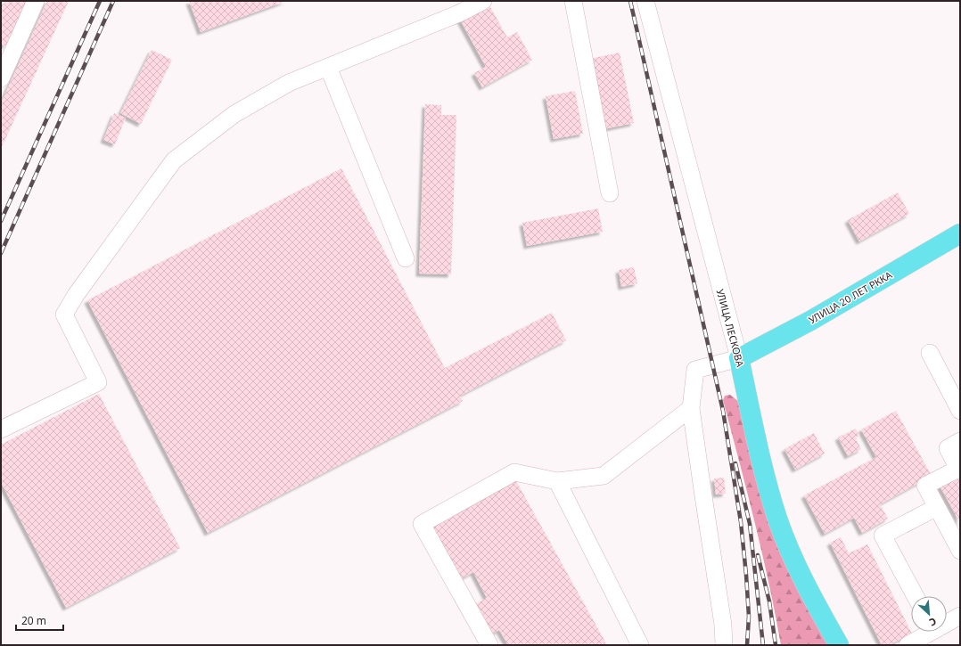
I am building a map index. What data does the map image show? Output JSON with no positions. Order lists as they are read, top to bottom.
{
  "streets": {
    "main road": ["УЛИЦА 20 ЛЕТ РККА", "УЛИЦА ЛЕСКОВА"]
  },
  "crossings": [
    ["УЛИЦА 20 ЛЕТ РККА", "УЛИЦА ЛЕСКОВА"]
  ],
  "scale_bar": "20 m",
  "north": "bottom right"
}
